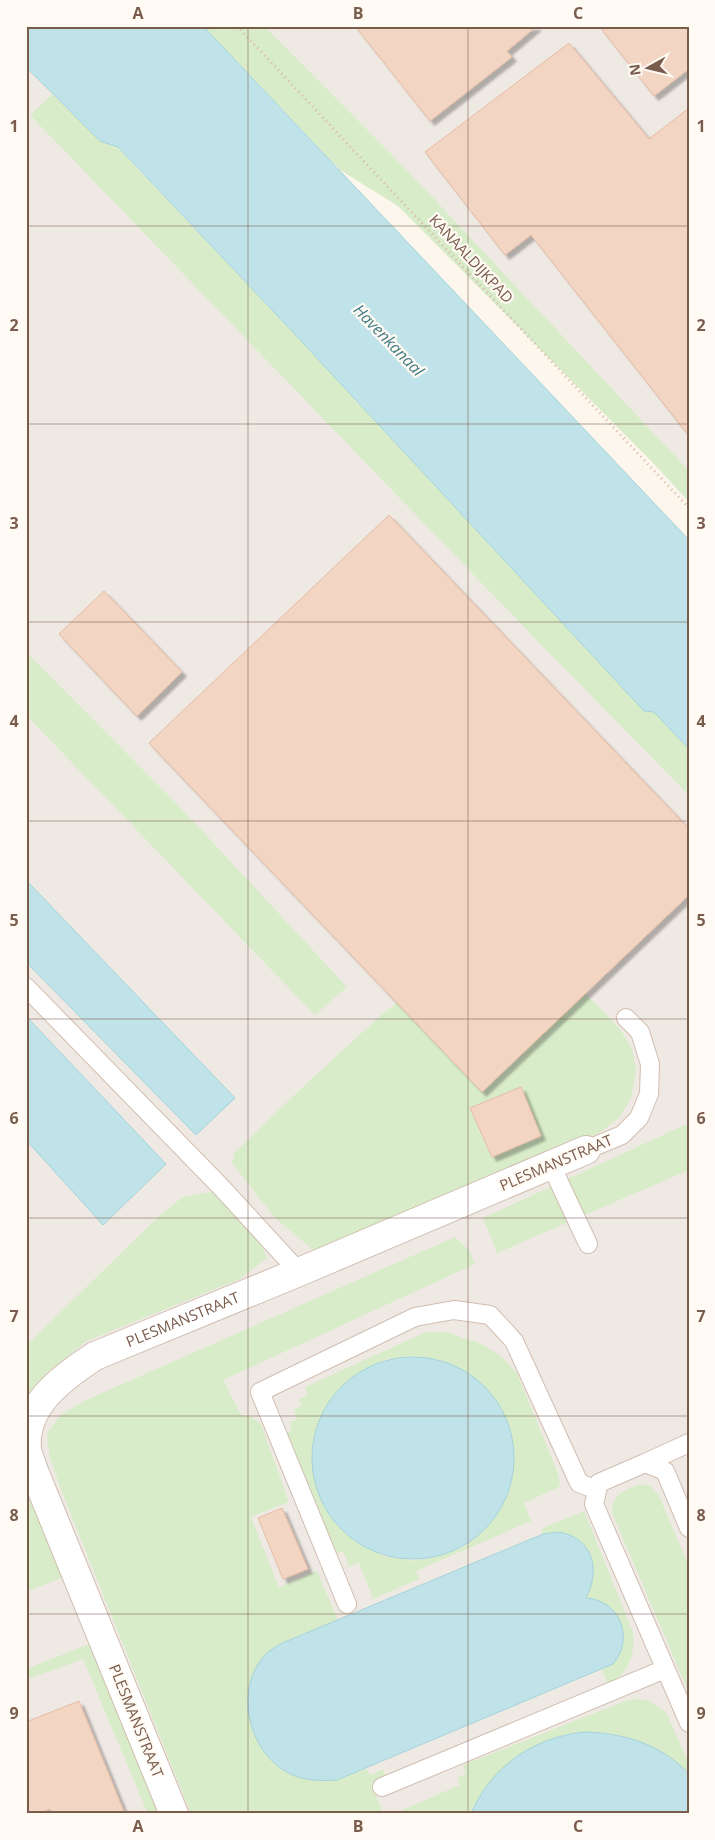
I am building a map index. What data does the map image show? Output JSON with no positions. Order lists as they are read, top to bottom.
{
  "streets": {
    "street": ["PLESMANSTRAAT"],
    "path": ["KANAALDIJKPAD"]
  },
  "water": ["Havenkanaal"],
  "north": "left",
  "grid": {
    "columns": ["A", "B", "C"],
    "rows": [
      "1",
      "2",
      "3",
      "4",
      "5",
      "6",
      "7",
      "8",
      "9"
    ]
  }
}
